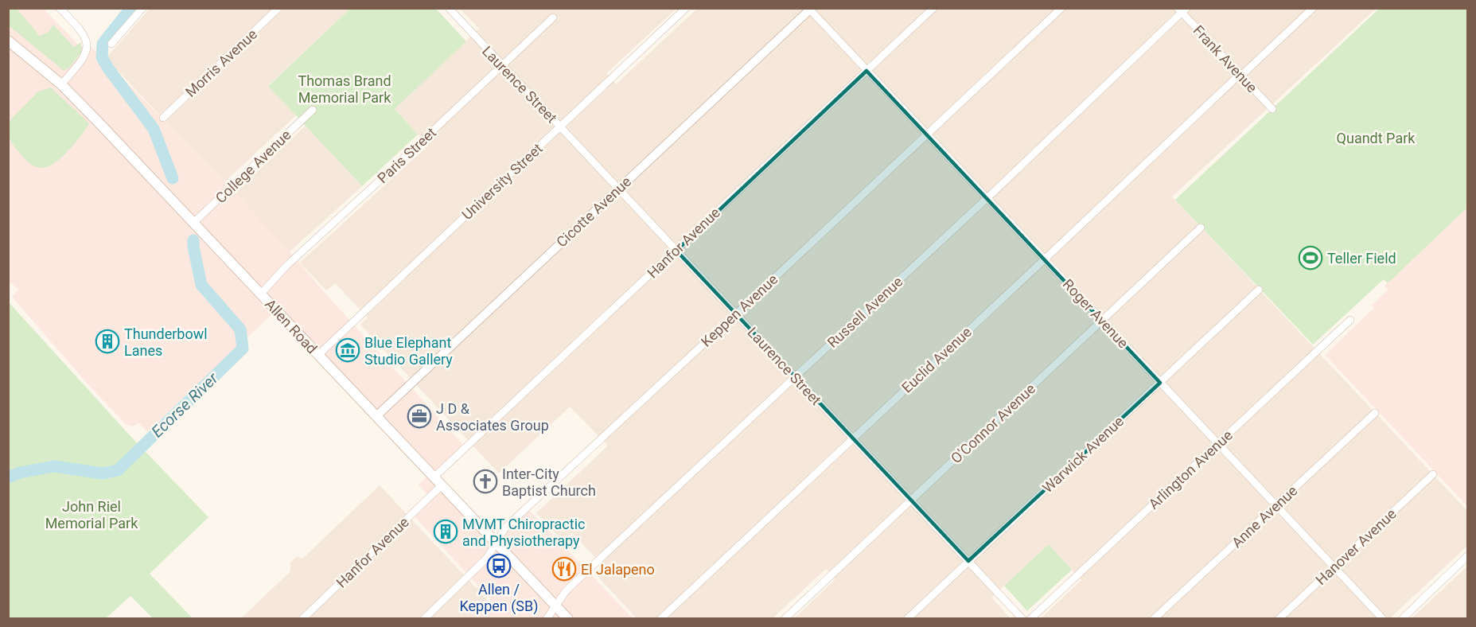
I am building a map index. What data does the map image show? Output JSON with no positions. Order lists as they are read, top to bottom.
{
  "streets": {
    "main road": ["Allen Road"],
    "street": [
      "Frank Avenue",
      "Morris Avenue",
      "Laurence Street",
      "Paris Street",
      "College Avenue",
      "University Street",
      "Cicotte Avenue",
      "Hanfor Avenue",
      "Keppen Avenue",
      "Russell Avenue",
      "Roger Avenue",
      "Euclid Avenue",
      "O'Connor Avenue",
      "Warwick Avenue",
      "Arlington Avenue",
      "Anne Avenue",
      "Hanover Avenue"
    ]
  },
  "crossings": [
    ["Frank Avenue", "Russell Avenue"],
    ["Frank Avenue", "Euclid Avenue"],
    ["Laurence Street", "Paris Street"],
    ["Laurence Street", "University Street"],
    ["Laurence Street", "Cicotte Avenue"],
    ["Laurence Street", "Hanfor Avenue"],
    ["Laurence Street", "Keppen Avenue"],
    ["Laurence Street", "Russell Avenue"],
    ["Laurence Street", "Euclid Avenue"],
    ["Laurence Street", "O'Connor Avenue"],
    ["Laurence Street", "Warwick Avenue"],
    ["Paris Street", "Allen Road"],
    ["College Avenue", "Allen Road"],
    ["University Street", "Allen Road"],
    ["Cicotte Avenue", "Roger Avenue"],
    ["Cicotte Avenue", "Allen Road"],
    ["Hanfor Avenue", "Roger Avenue"],
    ["Hanfor Avenue", "Allen Road"],
    ["Keppen Avenue", "Roger Avenue"],
    ["Keppen Avenue", "Allen Road"],
    ["Russell Avenue", "Roger Avenue"],
    ["Russell Avenue", "Allen Road"],
    ["Roger Avenue", "Euclid Avenue"],
    ["Roger Avenue", "O'Connor Avenue"],
    ["Roger Avenue", "Warwick Avenue"],
    ["Roger Avenue", "Arlington Avenue"],
    ["Roger Avenue", "Anne Avenue"],
    ["Roger Avenue", "Hanover Avenue"]
  ],
  "water": ["Ecorse River"],
  "parks": ["Thomas Brand Memorial Park", "Quandt Park", "John Riel Memorial Park"],
  "places": {
    "sports": ["Teller Field"],
    "building": ["Thunderbowl Lanes", "MVMT Chiropractic and Physiotherapy"],
    "museum": ["Blue Elephant Studio Gallery"],
    "office": ["J D & Associates Group"],
    "church": ["Inter-City Baptist Church"],
    "bus stop": ["Allen / Keppen (SB)"],
    "restaurant": ["El Jalapeno"]
  }
}
